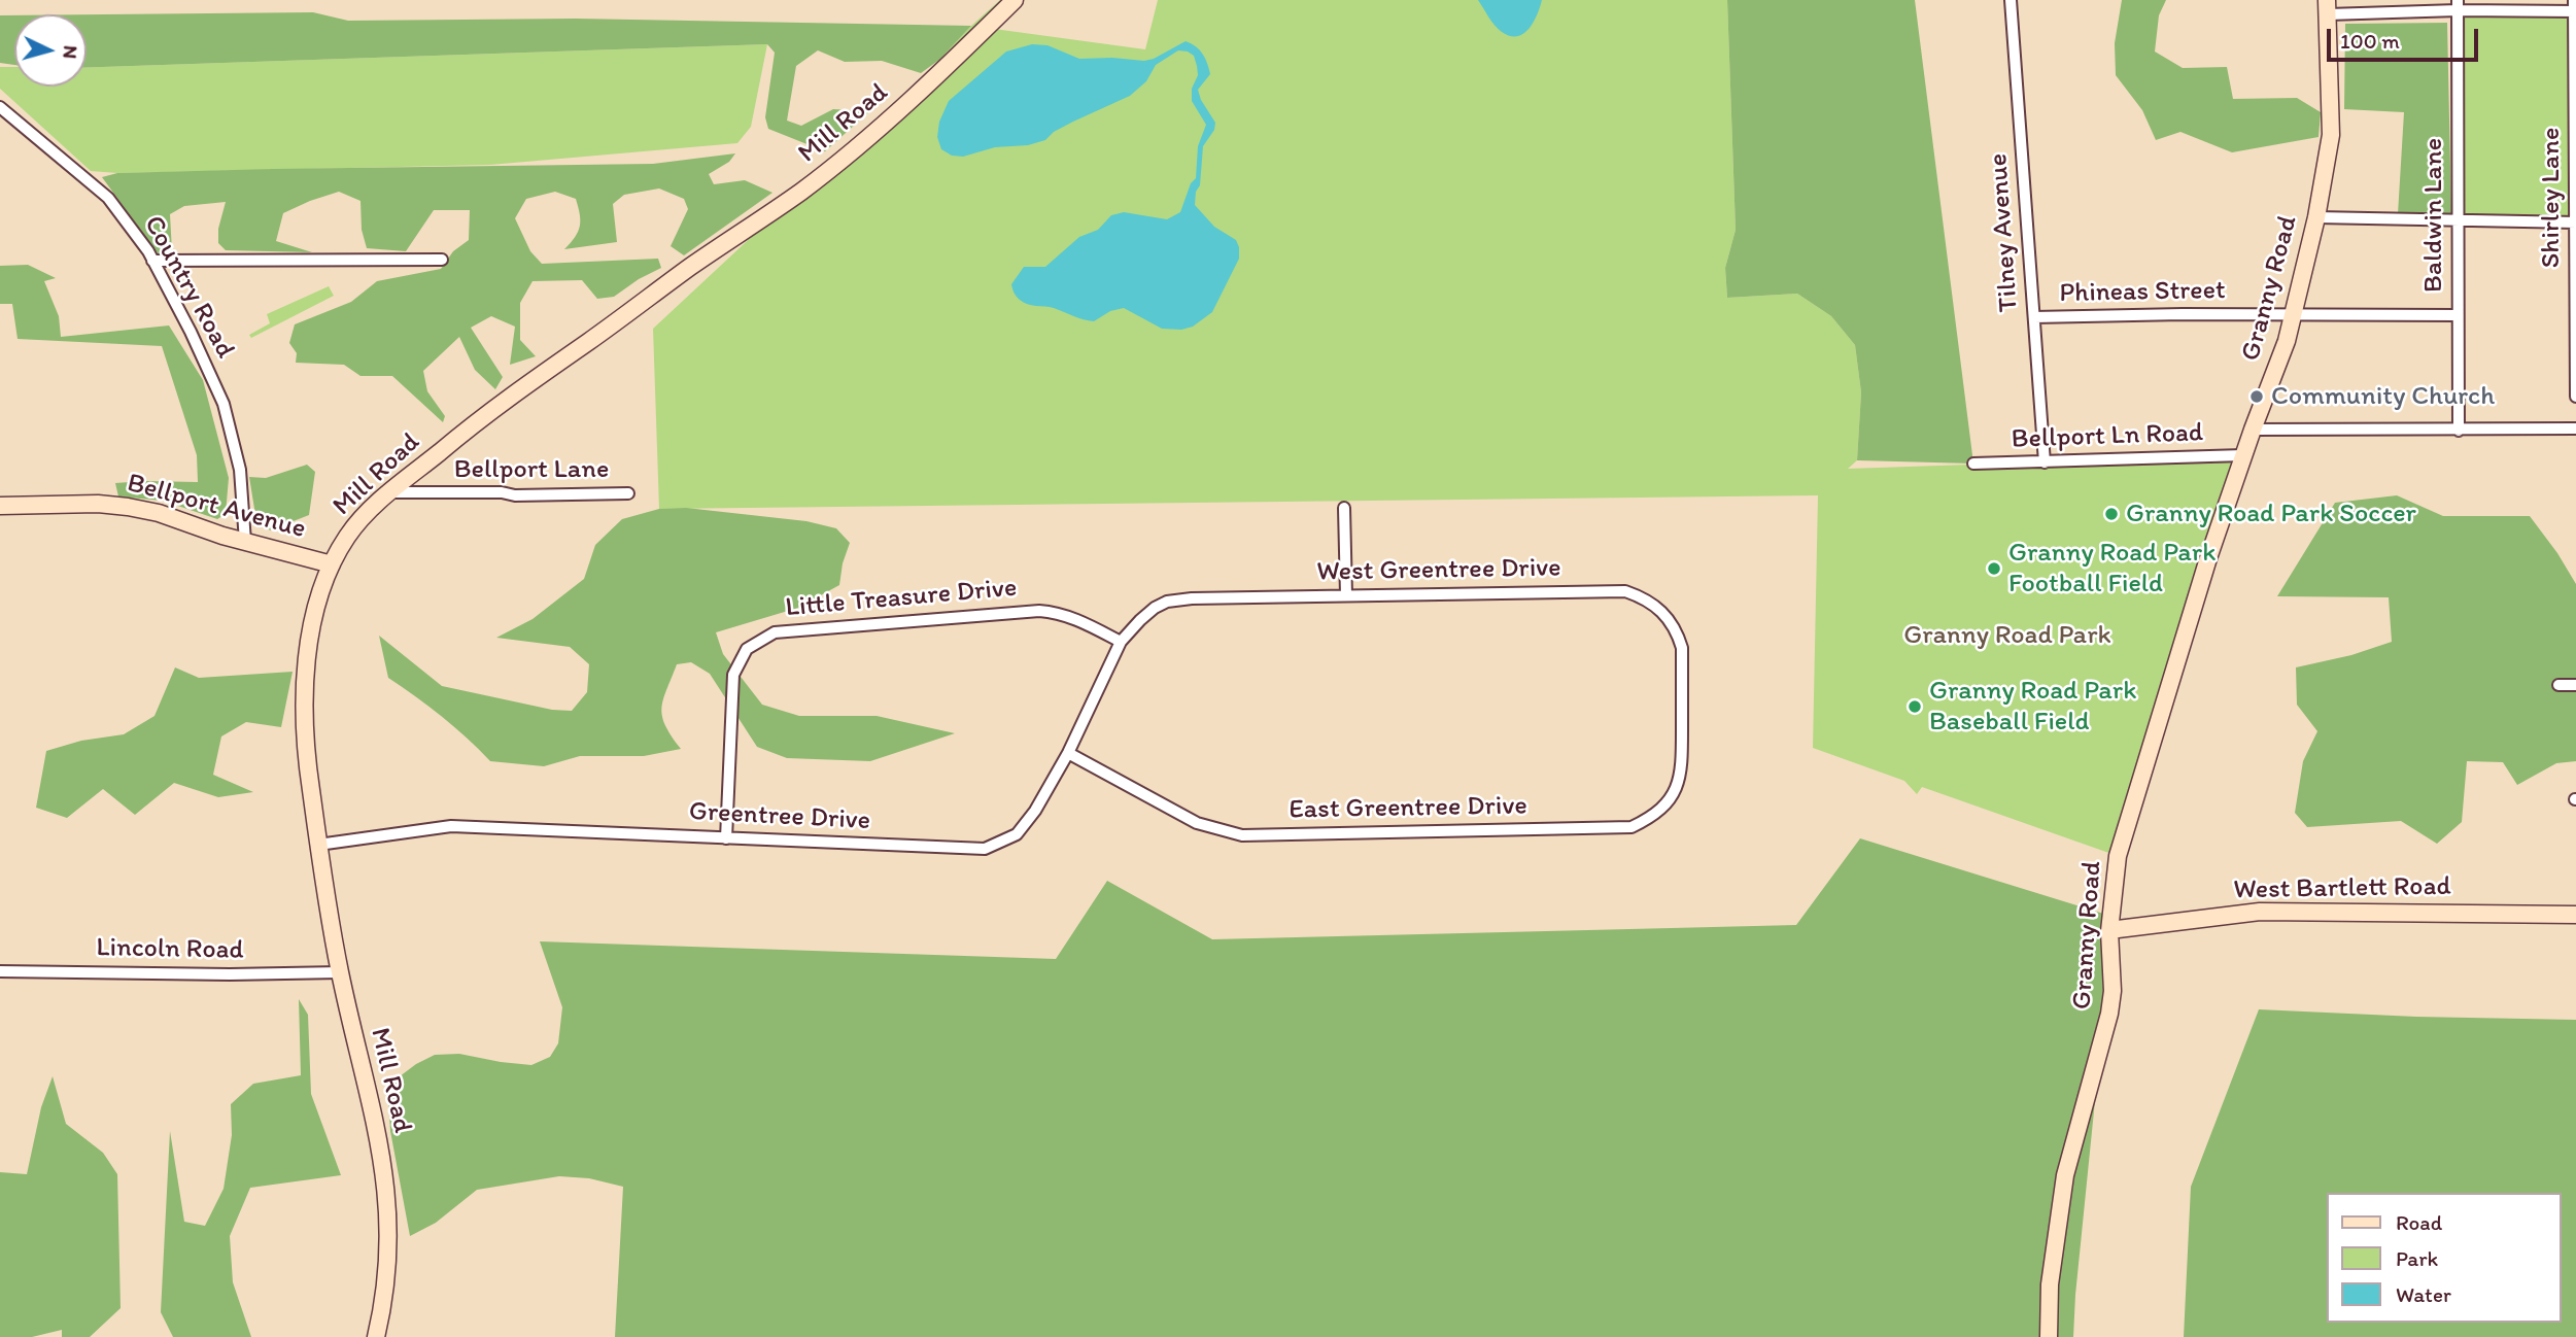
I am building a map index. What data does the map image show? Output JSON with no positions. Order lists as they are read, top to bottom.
{
  "streets": {
    "main road": [
      "Mill Road",
      "Granny Road",
      "Bellport Avenue",
      "West Bartlett Road"
    ],
    "street": [
      "Shirley Lane",
      "Baldwin Lane",
      "Tilney Avenue",
      "Country Road",
      "Phineas Street",
      "Bellport Ln Road",
      "Bellport Lane",
      "West Greentree Drive",
      "Little Treasure Drive",
      "East Greentree Drive",
      "Greentree Drive",
      "Lincoln Road"
    ]
  },
  "crossings": [
    ["Mill Road", "Bellport Lane"],
    ["Mill Road", "Bellport Avenue"],
    ["Mill Road", "Greentree Drive"],
    ["Mill Road", "Lincoln Road"],
    ["Baldwin Lane", "Phineas Street"],
    ["Tilney Avenue", "Phineas Street"],
    ["Tilney Avenue", "Bellport Ln Road"],
    ["Country Road", "Bellport Avenue"],
    ["Granny Road", "Phineas Street"],
    ["Granny Road", "Bellport Ln Road"],
    ["Granny Road", "West Bartlett Road"],
    ["West Greentree Drive", "Little Treasure Drive"],
    ["West Greentree Drive", "East Greentree Drive"],
    ["West Greentree Drive", "Greentree Drive"],
    ["Little Treasure Drive", "Greentree Drive"],
    ["East Greentree Drive", "Greentree Drive"]
  ],
  "parks": ["Granny Road Park"],
  "places": [
    "Community Church",
    "Granny Road Park Soccer",
    "Granny Road Park Football Field",
    "Granny Road Park Baseball Field"
  ],
  "legend": ["Road", "Park", "Water"],
  "scale_bar": "100 m",
  "north": "right"
}
